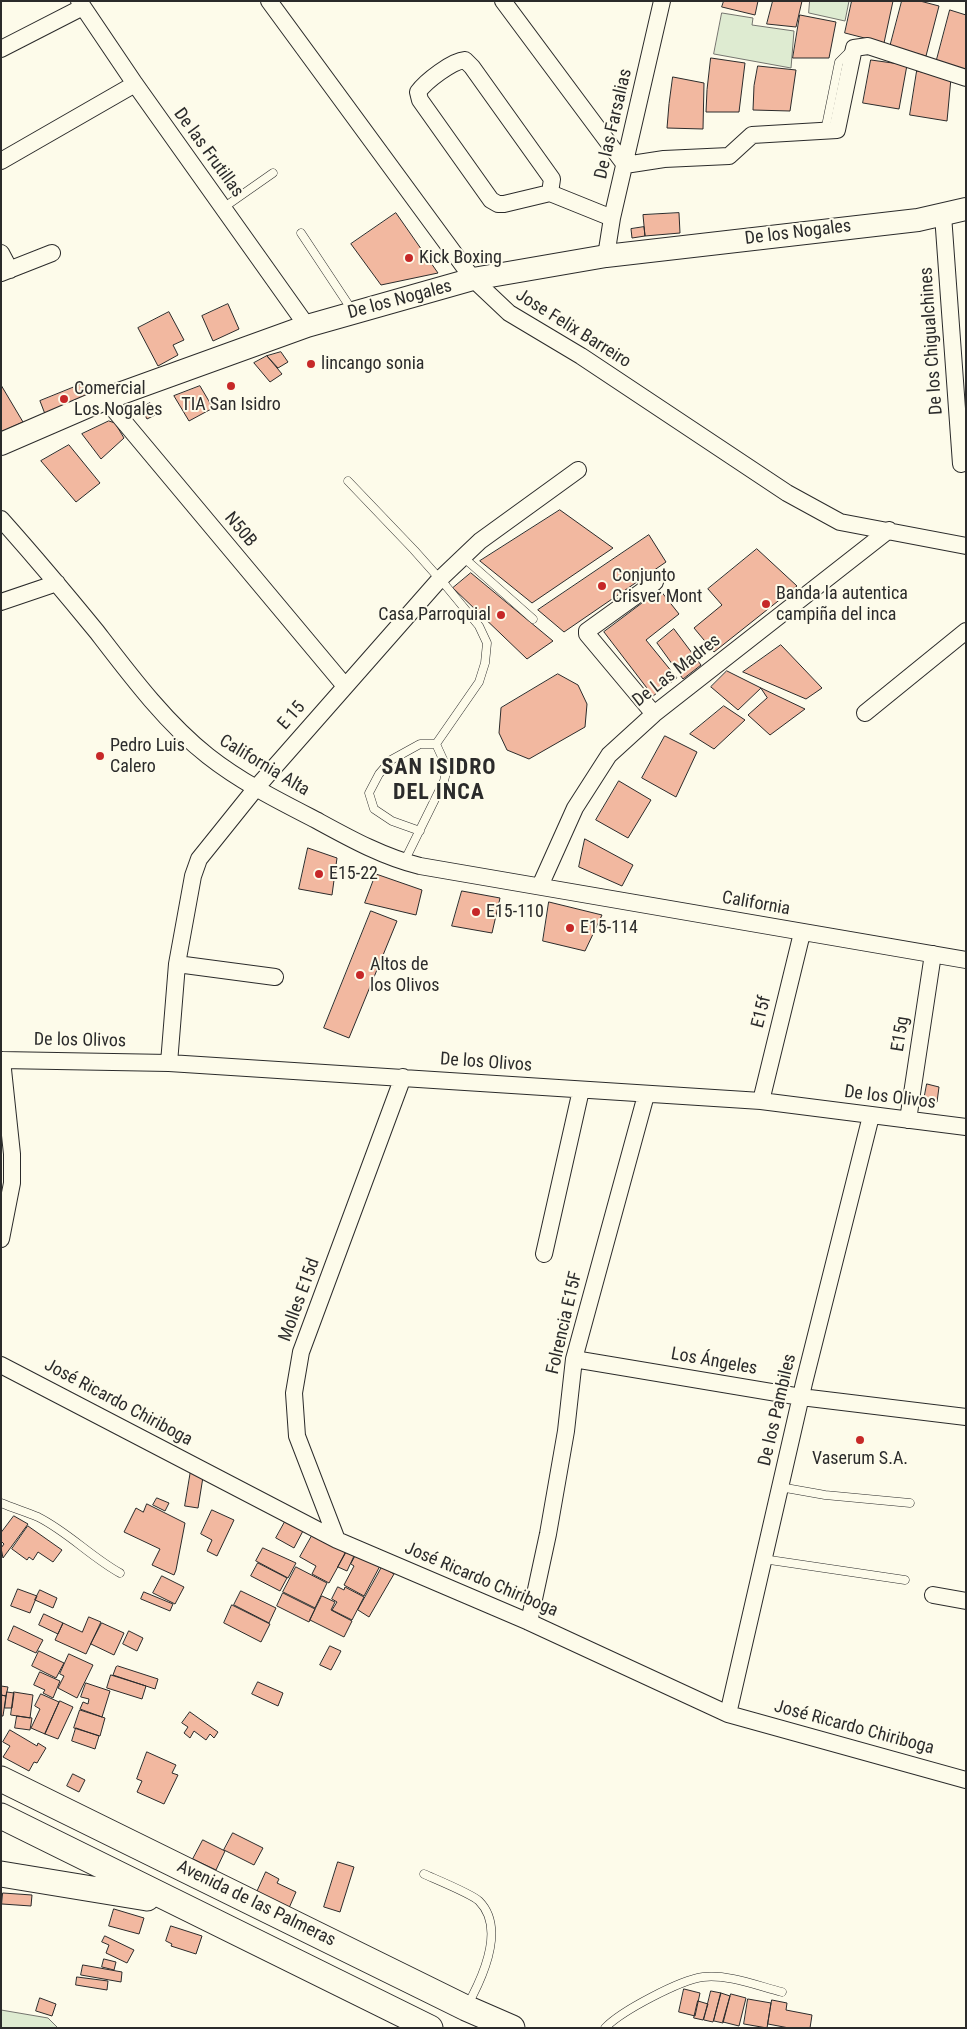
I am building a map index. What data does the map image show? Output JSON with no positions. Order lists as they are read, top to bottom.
{
  "streets": {
    "main road": ["Avenida de las Palmeras"],
    "street": [
      "De las Farsalias",
      "De las Frutillas",
      "De los Nogales",
      "Jose Felix Barreiro",
      "De los Chigualchines",
      "N50B",
      "De Las Madres",
      "E 15",
      "California Alta",
      "California",
      "E15f",
      "E15g",
      "De los Olivos",
      "Molles E15d",
      "Folrencia E15F",
      "Los Ángeles",
      "José Ricardo Chiriboga",
      "De los Pambiles"
    ]
  },
  "crossings": [
    ["De las Farsalias", "De los Nogales"],
    ["De las Frutillas", "De los Nogales"],
    ["De los Nogales", "Jose Felix Barreiro"],
    ["De los Nogales", "De los Chigualchines"],
    ["De los Nogales", "N50B"],
    ["Jose Felix Barreiro", "De Las Madres"],
    ["N50B", "E 15"],
    ["De Las Madres", "California Alta"],
    ["De Las Madres", "California"],
    ["E 15", "California Alta"],
    ["E 15", "De los Olivos"],
    ["California Alta", "California"],
    ["California", "E15f"],
    ["California", "E15g"],
    ["E15f", "De los Olivos"],
    ["E15g", "De los Olivos"],
    ["De los Olivos", "Molles E15d"],
    ["De los Olivos", "Folrencia E15F"],
    ["De los Olivos", "De los Pambiles"],
    ["Molles E15d", "José Ricardo Chiriboga"],
    ["Folrencia E15F", "Los Ángeles"],
    ["Folrencia E15F", "José Ricardo Chiriboga"],
    ["Los Ángeles", "De los Pambiles"],
    ["José Ricardo Chiriboga", "De los Pambiles"]
  ],
  "districts": ["SAN ISIDRO DEL INCA"],
  "places": [
    "Kick Boxing",
    "lincango sonia",
    "TIA San Isidro",
    "Comercial Los Nogales",
    "Conjunto Crisver Mont",
    "Banda la autentica campiña del inca",
    "Casa Parroquial",
    "Pedro Luis Calero",
    "E15-22",
    "E15-110",
    "E15-114",
    "Altos de los Olivos",
    "Vaserum S.A."
  ]
}
